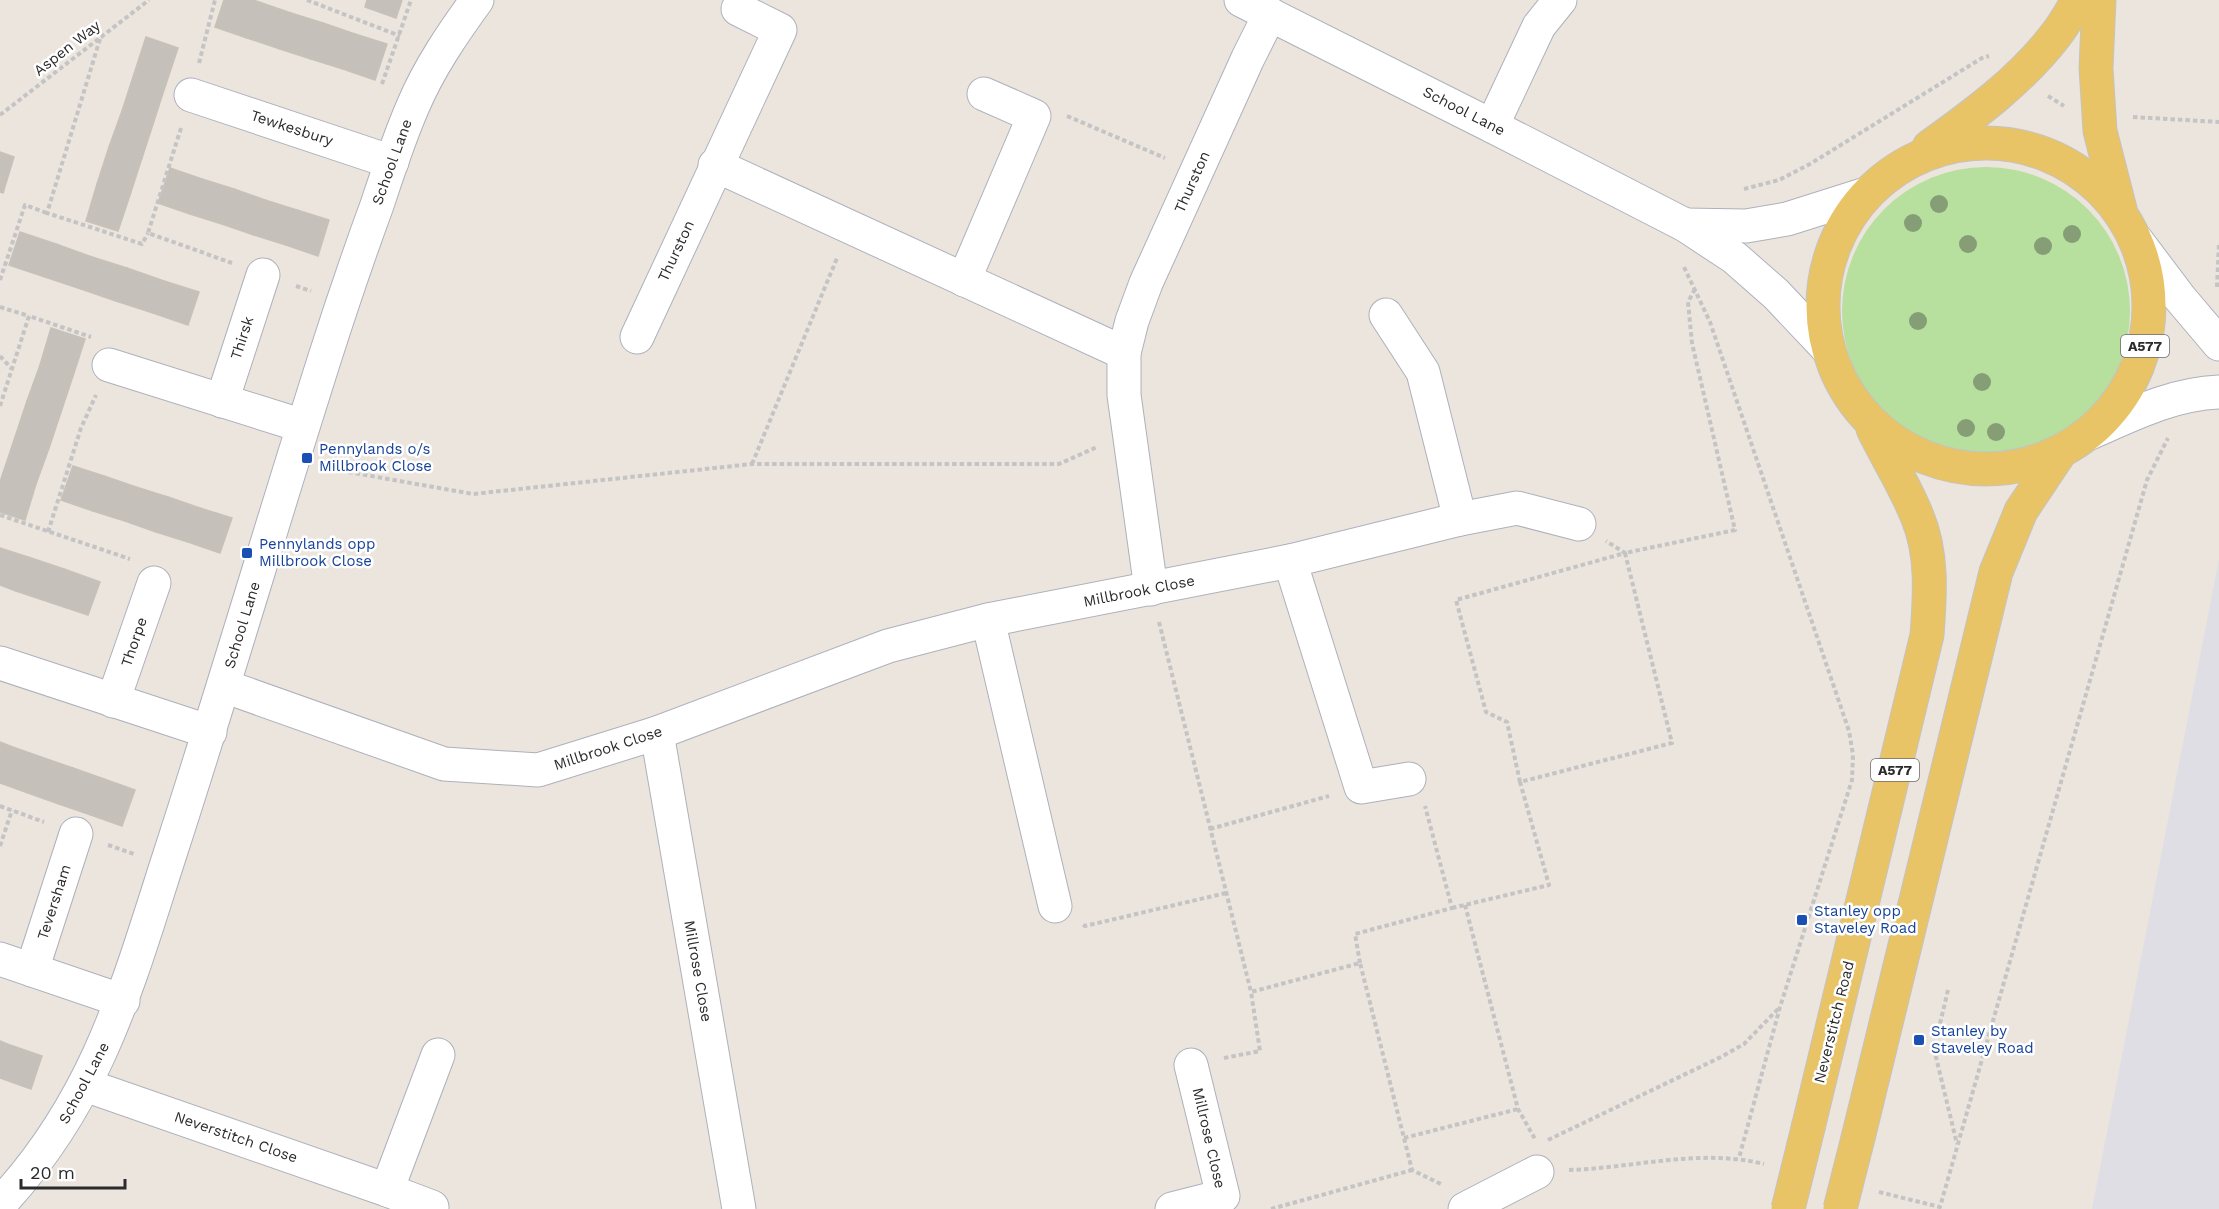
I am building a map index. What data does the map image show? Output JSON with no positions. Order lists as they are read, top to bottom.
{
  "streets": {
    "main road": ["A577", "Neverstitch Road"],
    "street": [
      "School Lane",
      "Tewkesbury",
      "Thurston",
      "Thirsk",
      "Millbrook Close",
      "Thorpe",
      "Teversham",
      "Millrose Close",
      "Neverstitch Close"
    ],
    "path": ["Aspen Way"]
  },
  "crossings": [
    ["School Lane", "Tewkesbury"],
    ["School Lane", "Thurston"],
    ["School Lane", "A577"],
    ["School Lane", "Millbrook Close"],
    ["School Lane", "Neverstitch Close"],
    ["Thurston", "Millbrook Close"],
    ["A577", "Neverstitch Road"],
    ["Millbrook Close", "Millrose Close"]
  ],
  "places": {
    "transit": [
      "Pennylands o/s Millbrook Close",
      "Pennylands opp Millbrook Close",
      "Stanley opp Staveley Road",
      "Stanley by Staveley Road"
    ]
  },
  "scale_bar": "20 m"
}
